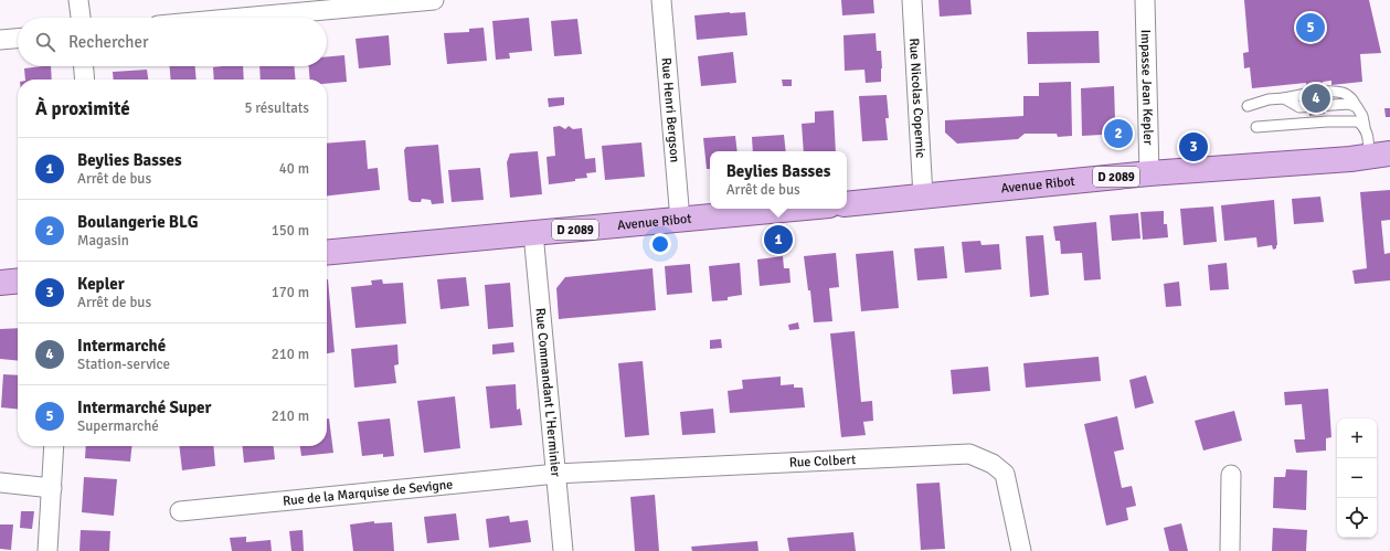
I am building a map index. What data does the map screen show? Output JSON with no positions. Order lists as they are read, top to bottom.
{
  "streets": {
    "main road": ["D 2089", "Avenue Ribot"],
    "street": [
      "Impasse Jean Kepler",
      "Rue Nicolas Copernic",
      "Rue Henri Bergson",
      "Rue Commandant L'Herminier",
      "Rue Colbert",
      "Rue de la Marquise de Sevigne"
    ]
  },
  "crossings": [
    ["Impasse Jean Kepler", "Avenue Ribot"],
    ["Rue Nicolas Copernic", "Avenue Ribot"],
    ["Rue Henri Bergson", "Avenue Ribot"],
    ["Avenue Ribot", "Rue Commandant L'Herminier"],
    ["Rue Commandant L'Herminier", "Rue Colbert"],
    ["Rue Commandant L'Herminier", "Rue de la Marquise de Sevigne"],
    ["Rue Colbert", "Rue de la Marquise de Sevigne"]
  ],
  "page": {
    "pins": [
      "5",
      "4",
      "2",
      "3",
      "1"
    ],
    "search": "Rechercher",
    "heading": ["À proximité", "5 résultats"],
    "list": [
      {
        "mark": "1",
        "name": "Beylies Basses",
        "note": "Arrêt de bus",
        "value": "40 m"
      },
      {
        "mark": "2",
        "name": "Boulangerie BLG",
        "note": "Magasin",
        "value": "150 m"
      },
      {
        "mark": "3",
        "name": "Kepler",
        "note": "Arrêt de bus",
        "value": "170 m"
      },
      {
        "mark": "4",
        "name": "Intermarché",
        "note": "Station-service",
        "value": "210 m"
      },
      {
        "mark": "5",
        "name": "Intermarché Super",
        "note": "Supermarché",
        "value": "210 m"
      }
    ],
    "popup": ["Beylies Basses", "Arrêt de bus"],
    "map_buttons": ["+", "−"]
  }
}
